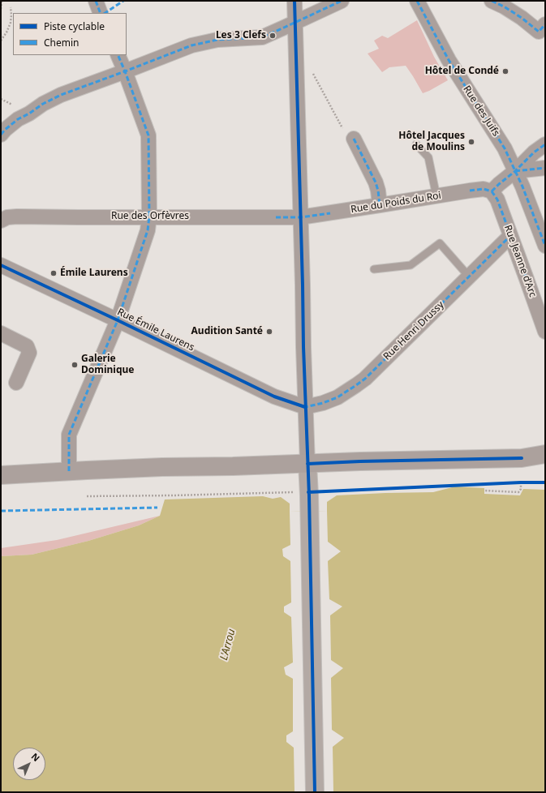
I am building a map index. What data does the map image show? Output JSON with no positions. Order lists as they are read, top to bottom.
{
  "streets": {
    "street": [
      "Rue des Juifs",
      "Rue du Poids du Roi",
      "Rue des Orfèvres",
      "Rue Jeanne d'Arc",
      "Rue Émile Laurens",
      "Rue Henri Drussy"
    ]
  },
  "crossings": [
    ["Rue du Poids du Roi", "Rue des Orfèvres"],
    ["Rue du Poids du Roi", "Rue Jeanne d'Arc"],
    ["Rue Jeanne d'Arc", "Rue Henri Drussy"],
    ["Rue Émile Laurens", "Rue Henri Drussy"]
  ],
  "water": ["L'Arrou"],
  "places": [
    "Les 3 Clefs",
    "Hôtel de Condé",
    "Hôtel Jacques de Moulins",
    "Émile Laurens",
    "Audition Santé",
    "Galerie Dominique"
  ],
  "legend": ["Piste cyclable", "Chemin"],
  "north": "top right"
}
